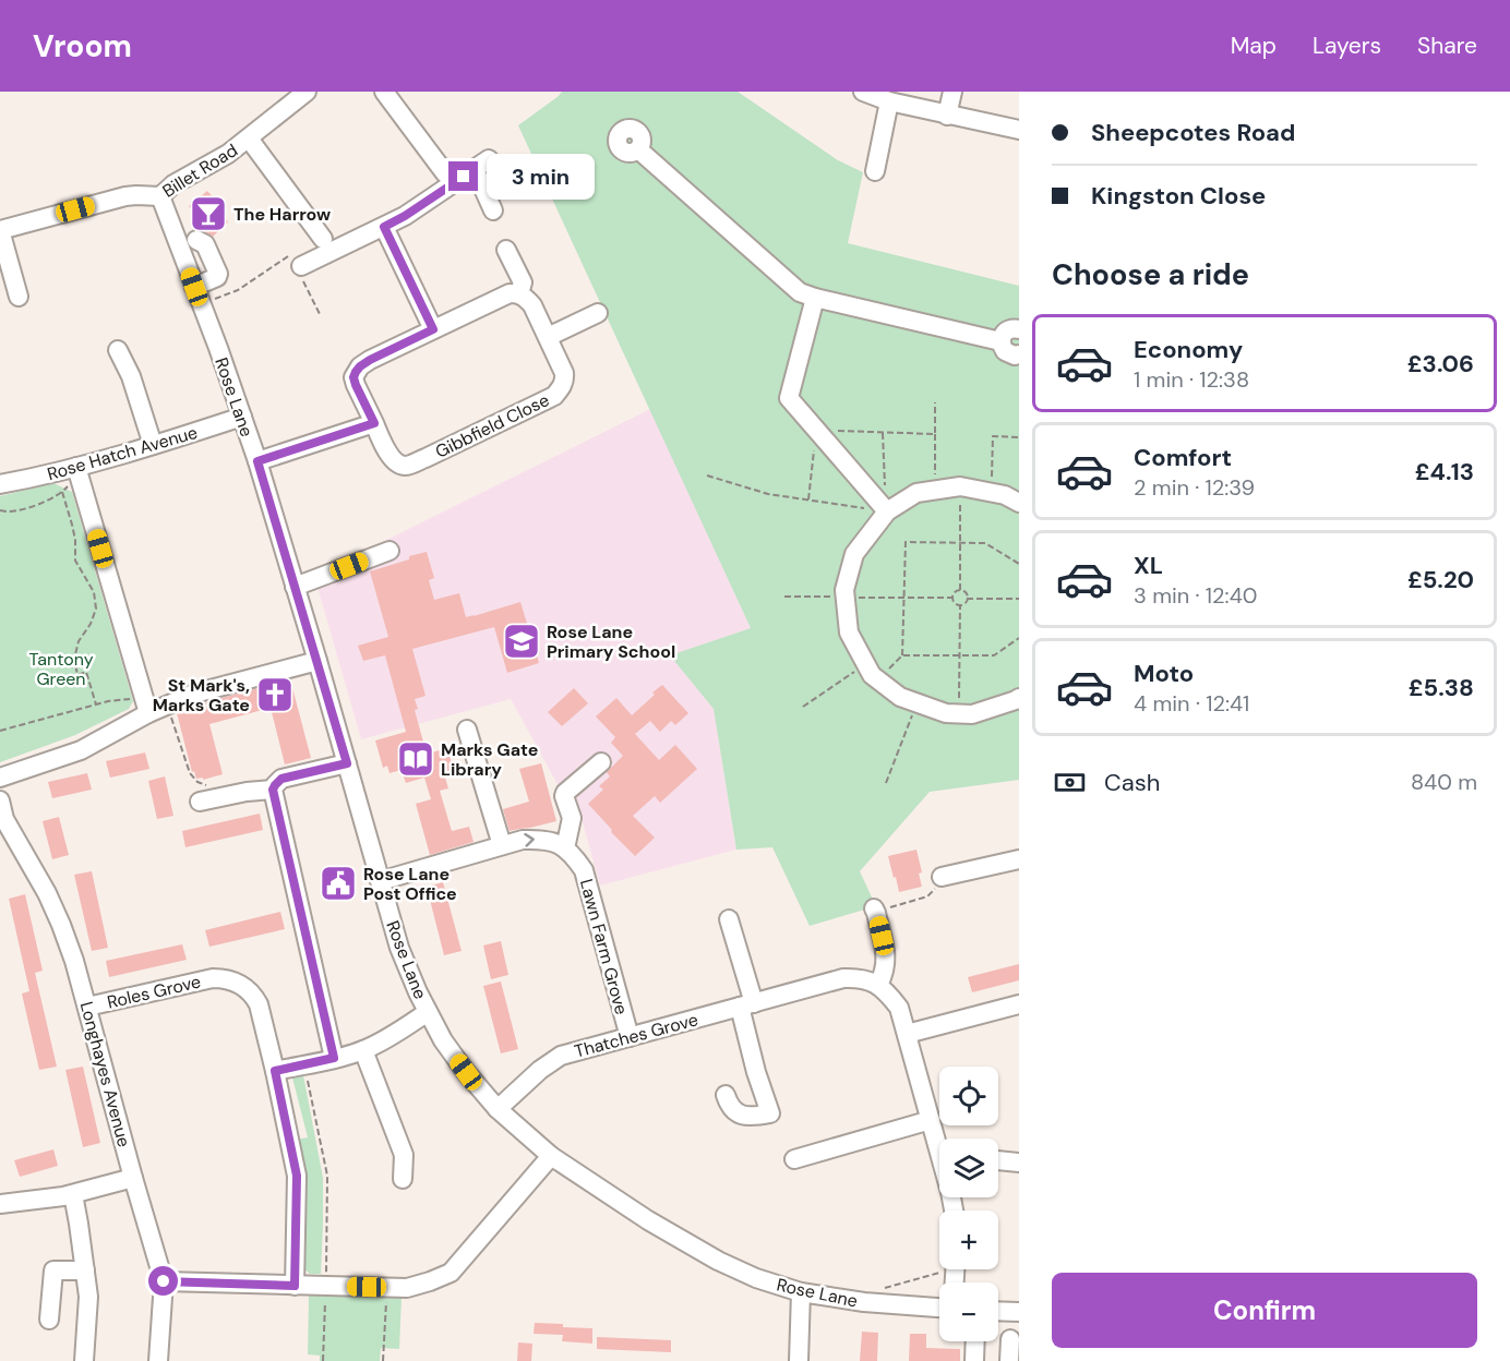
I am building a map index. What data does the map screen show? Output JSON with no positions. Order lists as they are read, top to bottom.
{
  "streets": {
    "street": [
      "Billet Road",
      "Rose Lane",
      "Gibbfield Close",
      "Rose Hatch Avenue",
      "Lawn Farm Grove",
      "Roles Grove",
      "Thatches Grove",
      "Longhayes Avenue"
    ]
  },
  "crossings": [
    ["Billet Road", "Rose Lane"],
    ["Rose Lane", "Rose Hatch Avenue"],
    ["Rose Lane", "Thatches Grove"],
    ["Lawn Farm Grove", "Thatches Grove"],
    ["Roles Grove", "Longhayes Avenue"]
  ],
  "parks": ["Tantony Green"],
  "places": {
    "bar": ["The Harrow"],
    "school or university": ["Rose Lane Primary School"],
    "church": ["St Mark's, Marks Gate"],
    "library": ["Marks Gate Library"],
    "public building": ["Rose Lane Post Office"]
  },
  "page": {
    "header": "Vroom",
    "nav": ["Map", "Layers", "Share"],
    "banner": ["Sheepcotes Road", "Kingston Close"],
    "bubble": "3 min",
    "heading": "Choose a ride",
    "list": [
      {
        "name": "Economy",
        "note": "1 min · 12:38",
        "value": "£3.06"
      },
      {
        "name": "Comfort",
        "note": "2 min · 12:39",
        "value": "£4.13"
      },
      {
        "name": "XL",
        "note": "3 min · 12:40",
        "value": "£5.20"
      },
      {
        "name": "Moto",
        "note": "4 min · 12:41",
        "value": "£5.38"
      }
    ],
    "pay": ["Cash", "840 m"],
    "map_buttons": ["+", "−"],
    "buttons": "Confirm"
  }
}
